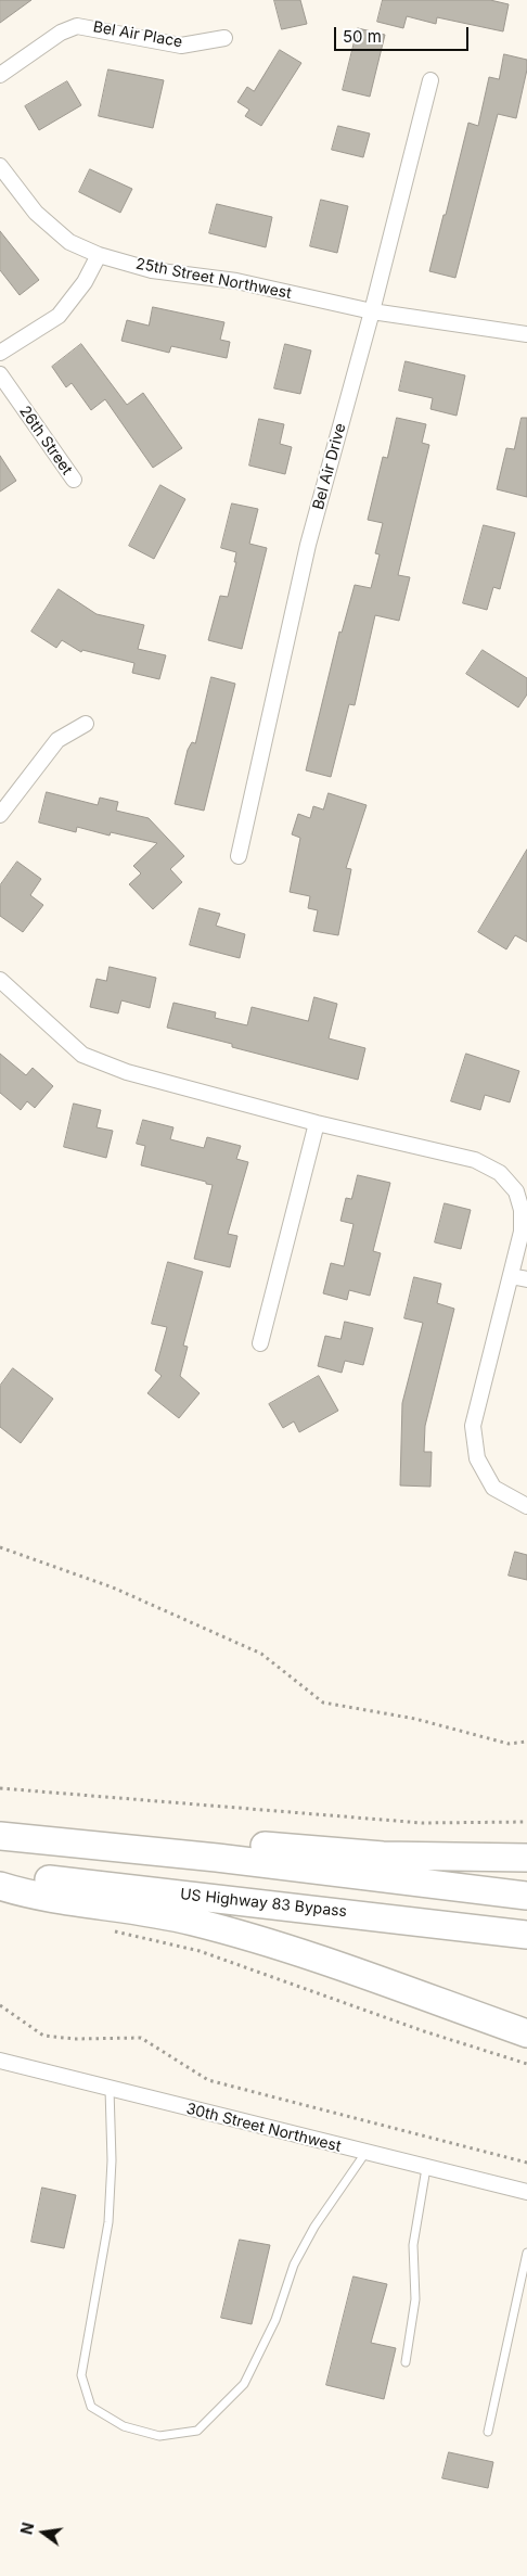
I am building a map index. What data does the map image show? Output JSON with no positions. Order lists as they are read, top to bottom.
{
  "streets": {
    "highway": ["US Highway 83 Bypass"],
    "street": [
      "Bel Air Place",
      "25th Street Northwest",
      "26th Street",
      "Bel Air Drive",
      "30th Street Northwest"
    ]
  },
  "crossings": [
    ["25th Street Northwest", "Bel Air Drive"]
  ],
  "scale_bar": "50 m",
  "north": "left"
}
